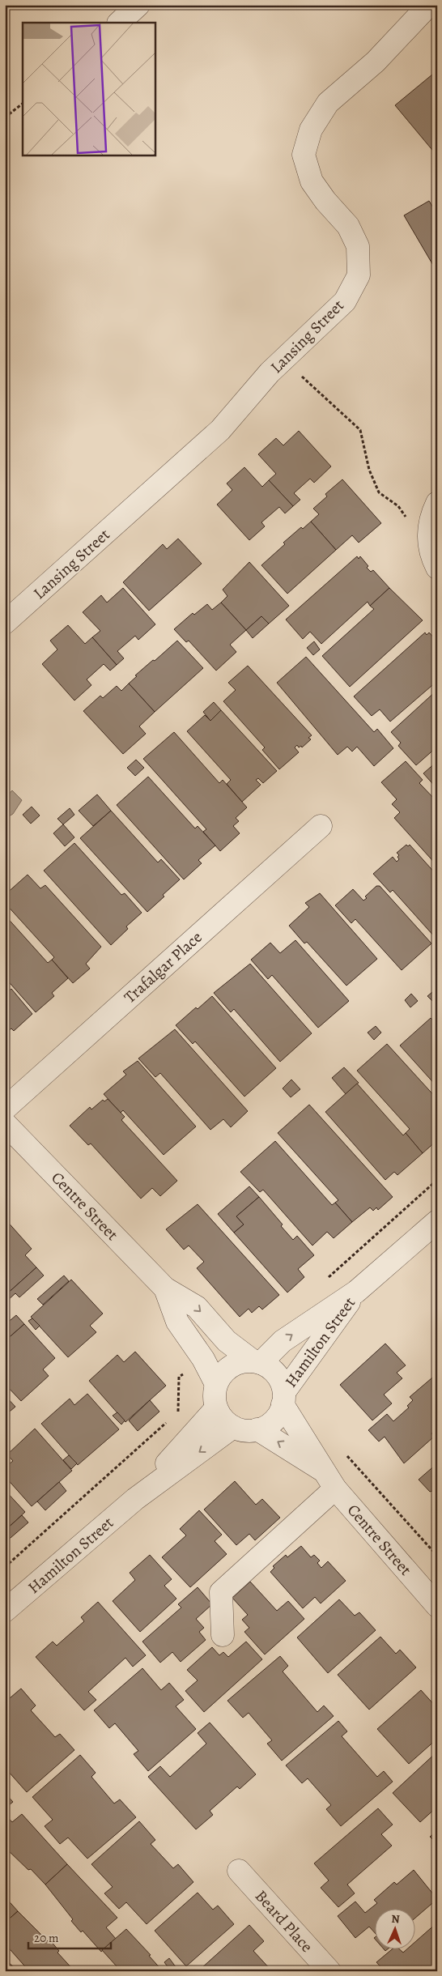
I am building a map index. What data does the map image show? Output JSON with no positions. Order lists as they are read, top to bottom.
{
  "streets": {
    "street": [
      "Lansing Street",
      "Trafalgar Place",
      "Centre Street",
      "Hamilton Street",
      "Beard Place"
    ]
  },
  "crossings": [
    ["Centre Street", "Hamilton Street"]
  ],
  "scale_bar": "20 m",
  "north": "top"
}
